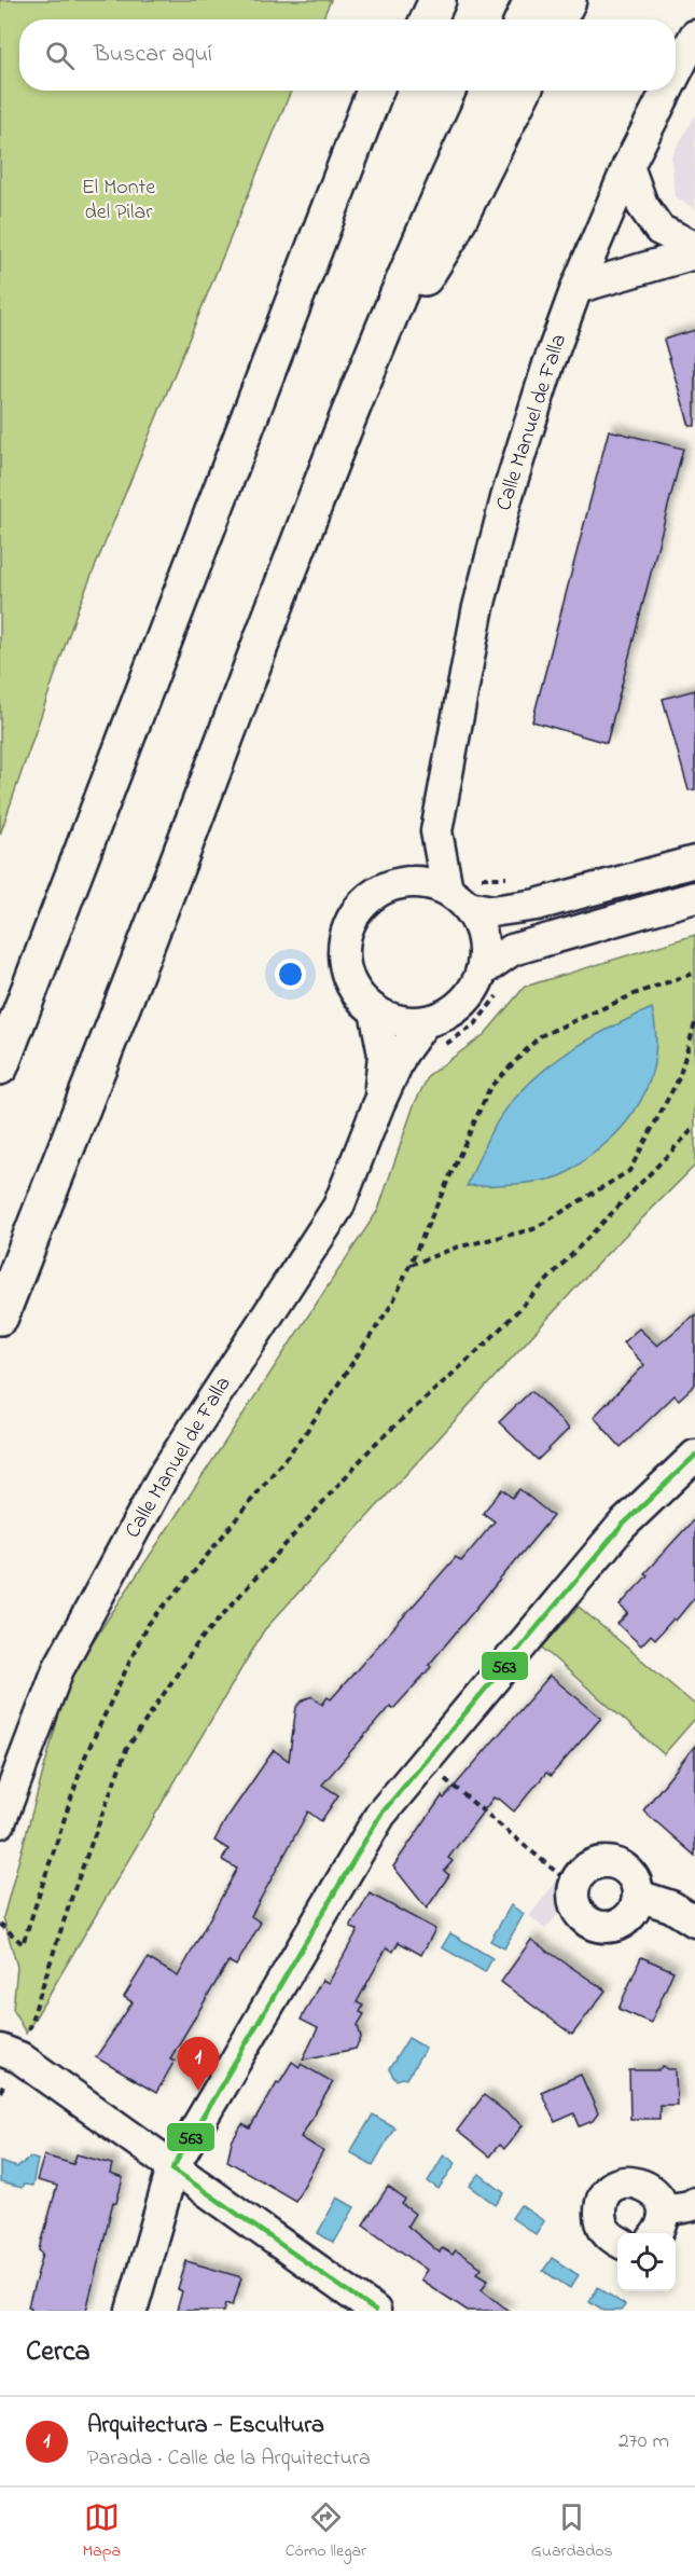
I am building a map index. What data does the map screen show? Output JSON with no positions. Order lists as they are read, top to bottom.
{
  "streets": {
    "street": ["Calle Manuel de Falla"]
  },
  "parks": ["El Monte del Pilar"],
  "lines": ["transit line 563"],
  "page": {
    "search": "Buscar aquí",
    "pins": "1",
    "heading": "Cerca",
    "list": [
      {
        "mark": "1",
        "name": "Arquitectura - Escultura",
        "note": "Parada · Calle de la Arquitectura",
        "value": "270 m"
      }
    ],
    "nav": ["Mapa", "Cómo llegar", "Guardados"]
  }
}
